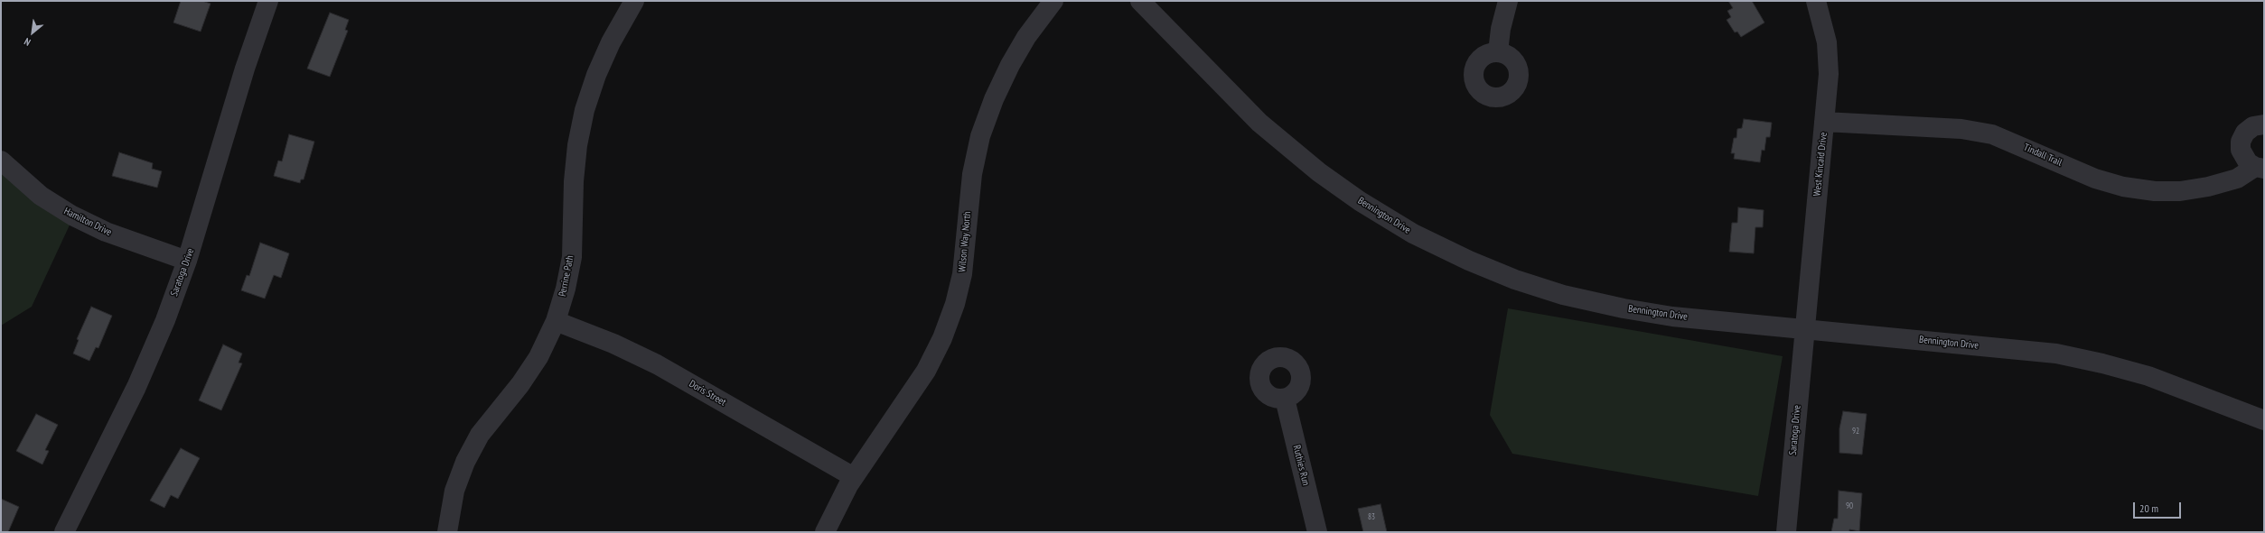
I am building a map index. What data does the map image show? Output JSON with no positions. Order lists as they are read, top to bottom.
{
  "streets": {
    "street": [
      "Tindall Trail",
      "West Kincaid Drive",
      "Bennington Drive",
      "Hamilton Drive",
      "Wilson Way North",
      "Saratoga Drive",
      "Perrine Path",
      "Doris Street",
      "Ruthies Run"
    ]
  },
  "crossings": [
    ["Tindall Trail", "West Kincaid Drive"],
    ["West Kincaid Drive", "Bennington Drive"],
    ["West Kincaid Drive", "Saratoga Drive"],
    ["Bennington Drive", "Saratoga Drive"],
    ["Hamilton Drive", "Saratoga Drive"],
    ["Wilson Way North", "Doris Street"],
    ["Perrine Path", "Doris Street"]
  ],
  "house_numbers": ["92", "90", "83"],
  "scale_bar": "20 m",
  "north": "bottom left"
}
